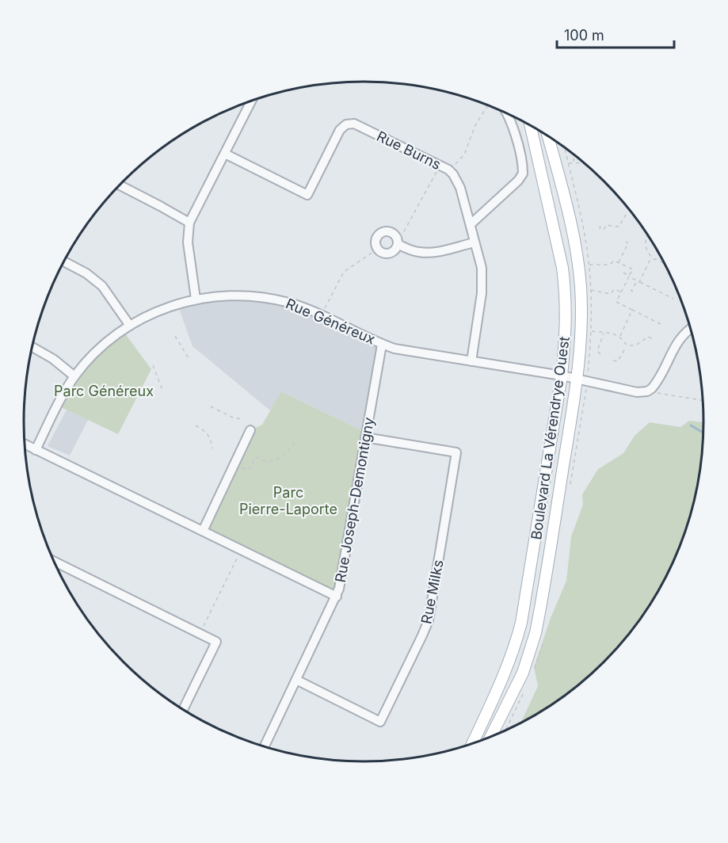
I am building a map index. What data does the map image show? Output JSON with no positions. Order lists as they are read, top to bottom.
{
  "streets": {
    "main road": ["Boulevard La Vérendrye Ouest"],
    "street": [
      "Rue Burns",
      "Rue Généreux",
      "Rue Joseph-Demontigny",
      "Rue Milks"
    ]
  },
  "crossings": [
    ["Rue Burns", "Rue Généreux"],
    ["Rue Généreux", "Boulevard La Vérendrye Ouest"],
    ["Rue Généreux", "Rue Joseph-Demontigny"],
    ["Rue Joseph-Demontigny", "Rue Milks"]
  ],
  "parks": ["Parc Généreux", "Parc Pierre-Laporte"],
  "scale_bar": "100 m"
}
